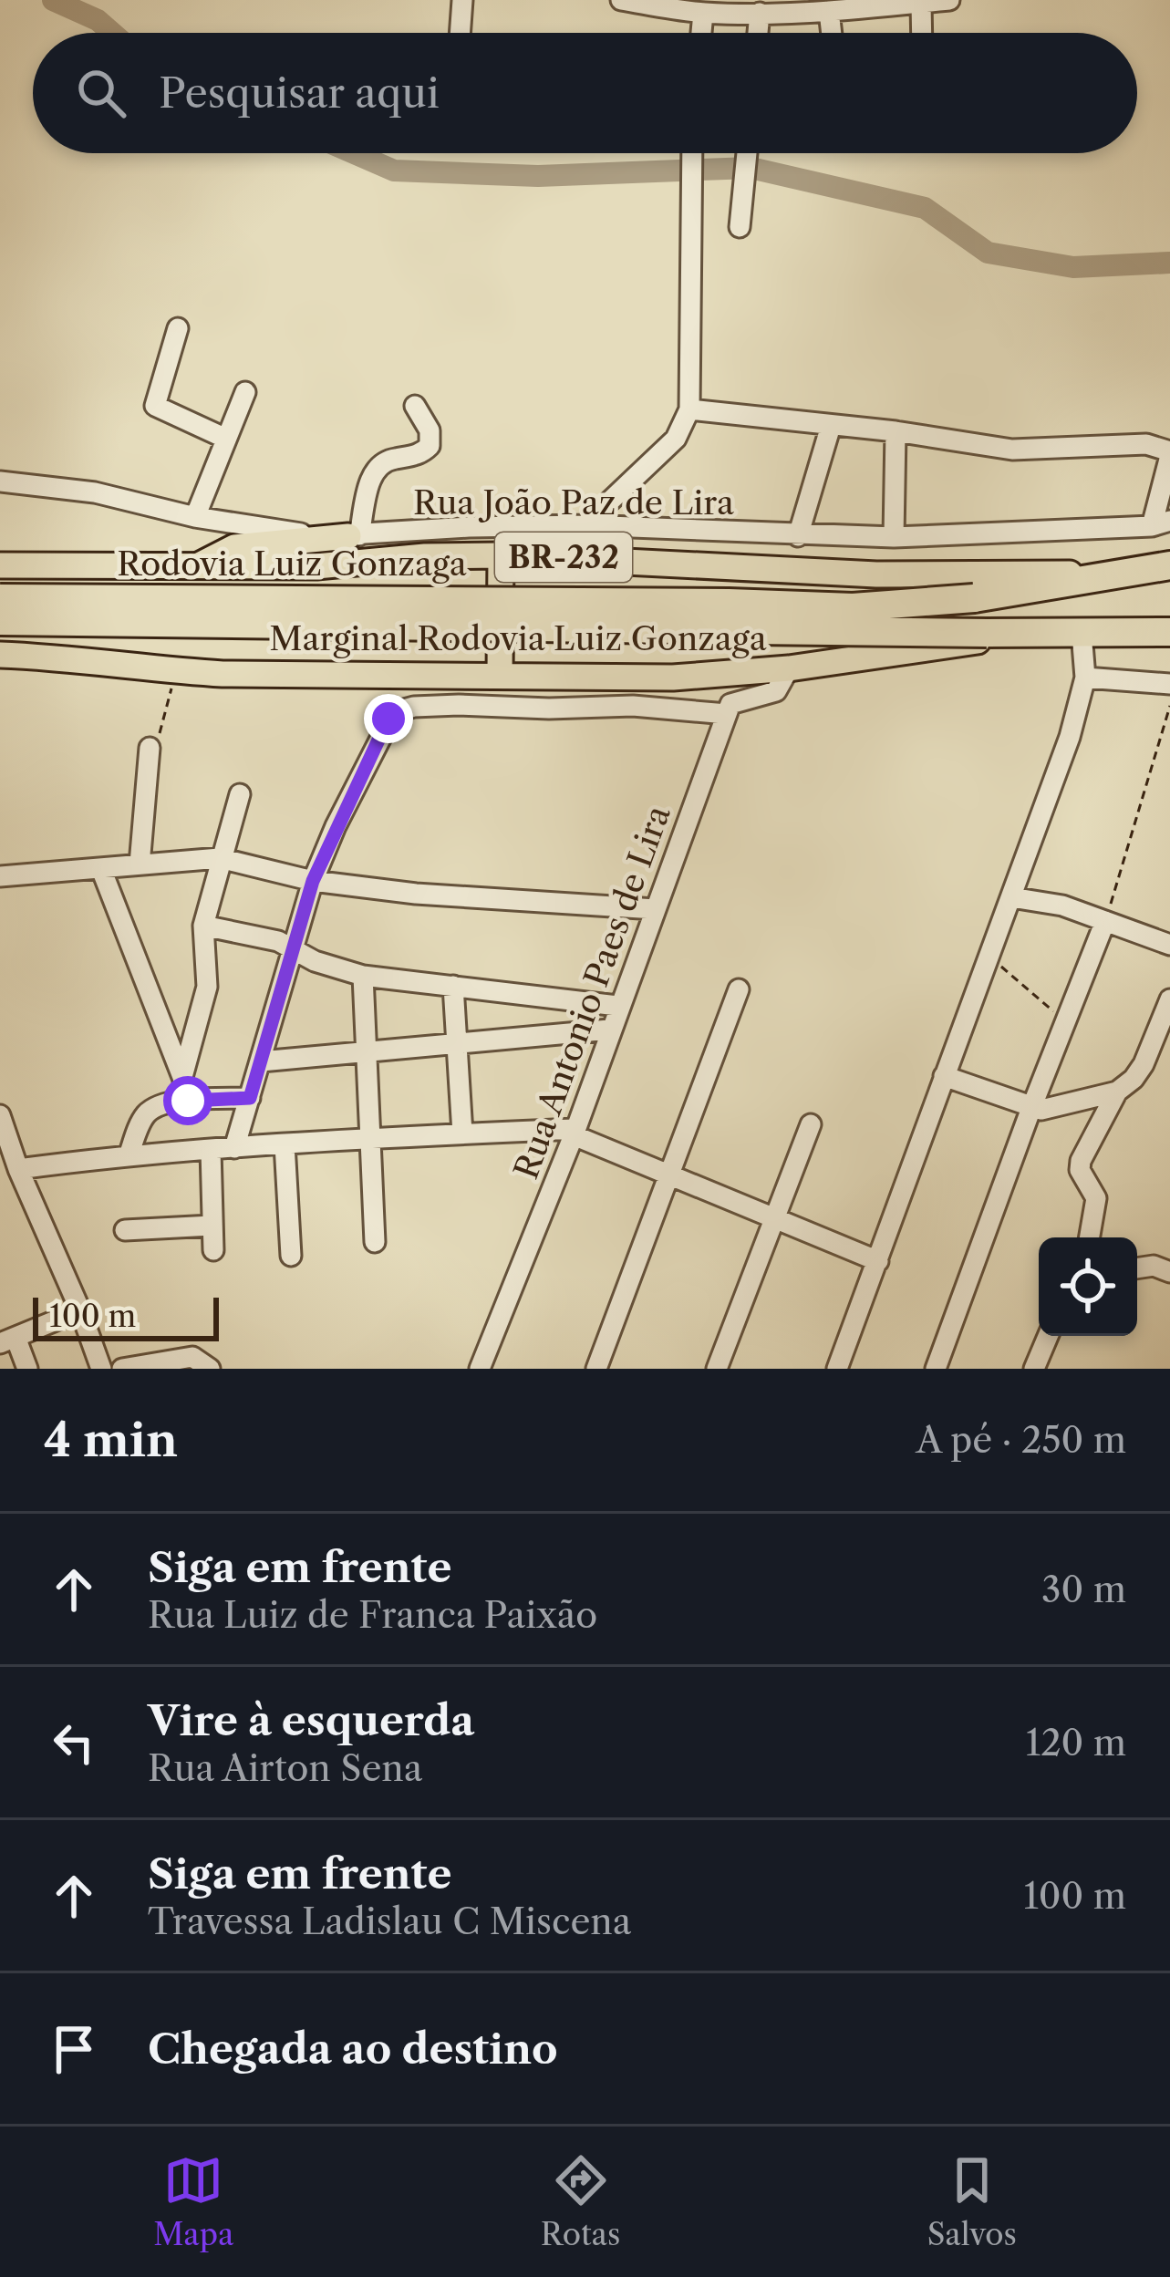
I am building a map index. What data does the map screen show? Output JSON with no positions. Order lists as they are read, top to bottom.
{
  "streets": {
    "highway": ["BR-232", "Rodovia Luiz Gonzaga"],
    "main road": ["Marginal Rodovia Luiz Gonzaga"],
    "street": ["Rua João Paz de Lira", "Rua Antonio Paes de Lira"]
  },
  "crossings": [
    ["BR-232", "Rodovia Luiz Gonzaga"],
    ["Rodovia Luiz Gonzaga", "Marginal Rodovia Luiz Gonzaga"]
  ],
  "scale_bar": "100 m",
  "page": {
    "search": "Pesquisar aqui",
    "scale": "100 m",
    "heading": ["4 min", "A pé · 250 m"],
    "list": [
      ["Siga em frente", "Rua Luiz de Franca Paixão", "30 m"],
      ["Vire à esquerda", "Rua Airton Sena", "120 m"],
      ["Siga em frente", "Travessa Ladislau C Miscena", "100 m"],
      "Chegada ao destino"
    ],
    "nav": ["Mapa", "Rotas", "Salvos"]
  }
}
